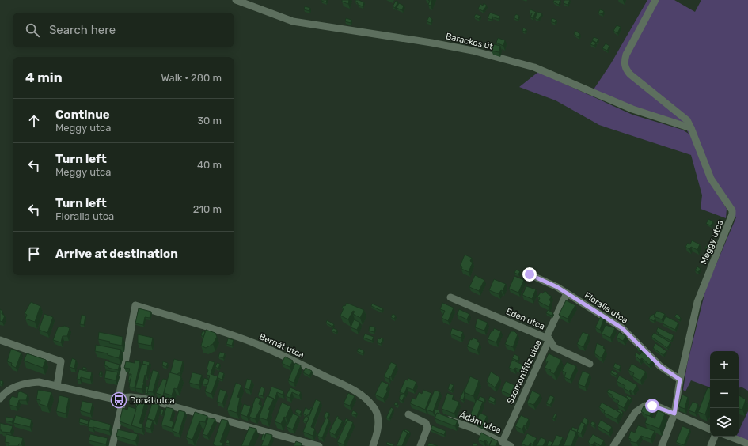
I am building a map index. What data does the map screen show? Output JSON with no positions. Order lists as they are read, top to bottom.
{
  "streets": {
    "street": [
      "Barackos út",
      "Meggy utca",
      "Floralia utca",
      "Éden utca",
      "Bernát utca",
      "Szomorúfűz utca",
      "Ádám utca"
    ]
  },
  "crossings": [
    ["Barackos út", "Meggy utca"],
    ["Meggy utca", "Floralia utca"],
    ["Floralia utca", "Szomorúfűz utca"],
    ["Éden utca", "Szomorúfűz utca"],
    ["Szomorúfűz utca", "Ádám utca"]
  ],
  "places": {
    "bus stop": ["Donát utca"]
  },
  "page": {
    "search": "Search here",
    "heading": ["4 min", "Walk · 280 m"],
    "list": [
      ["Continue", "Meggy utca", "30 m"],
      ["Turn left", "Meggy utca", "40 m"],
      ["Turn left", "Floralia utca", "210 m"],
      "Arrive at destination"
    ],
    "map_buttons": ["+", "−"]
  }
}
